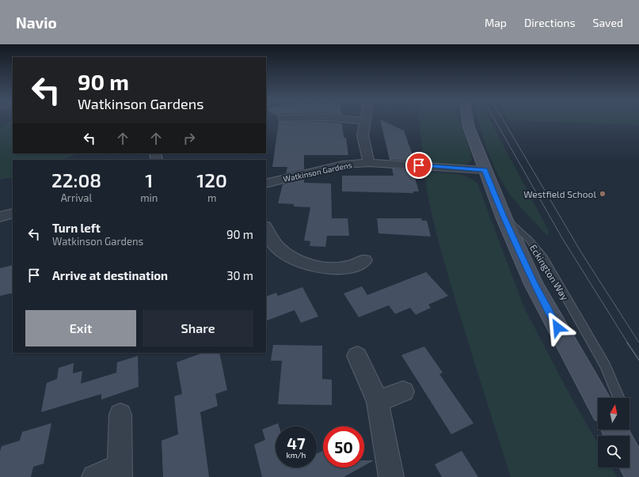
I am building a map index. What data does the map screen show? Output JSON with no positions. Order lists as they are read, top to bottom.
{
  "streets": {
    "main road": ["Eckington Way"],
    "street": ["Watkinson Gardens"]
  },
  "crossings": [
    ["Watkinson Gardens", "Eckington Way"]
  ],
  "places": ["Westfield School"],
  "north": "top",
  "page": {
    "header": "Navio",
    "nav": ["Map", "Directions", "Saved"],
    "turn": ["90 m", "Watkinson Gardens"],
    "eta": [
      "22:08",
      "Arrival",
      "1",
      "min",
      "120",
      "m"
    ],
    "list": [
      {
        "name": "Turn left",
        "note": "Watkinson Gardens",
        "value": "90 m"
      },
      {
        "name": "Arrive at destination",
        "value": "30 m"
      }
    ],
    "buttons": ["Exit", "Share"],
    "speed": "47 km/h",
    "limit": "50"
  }
}
